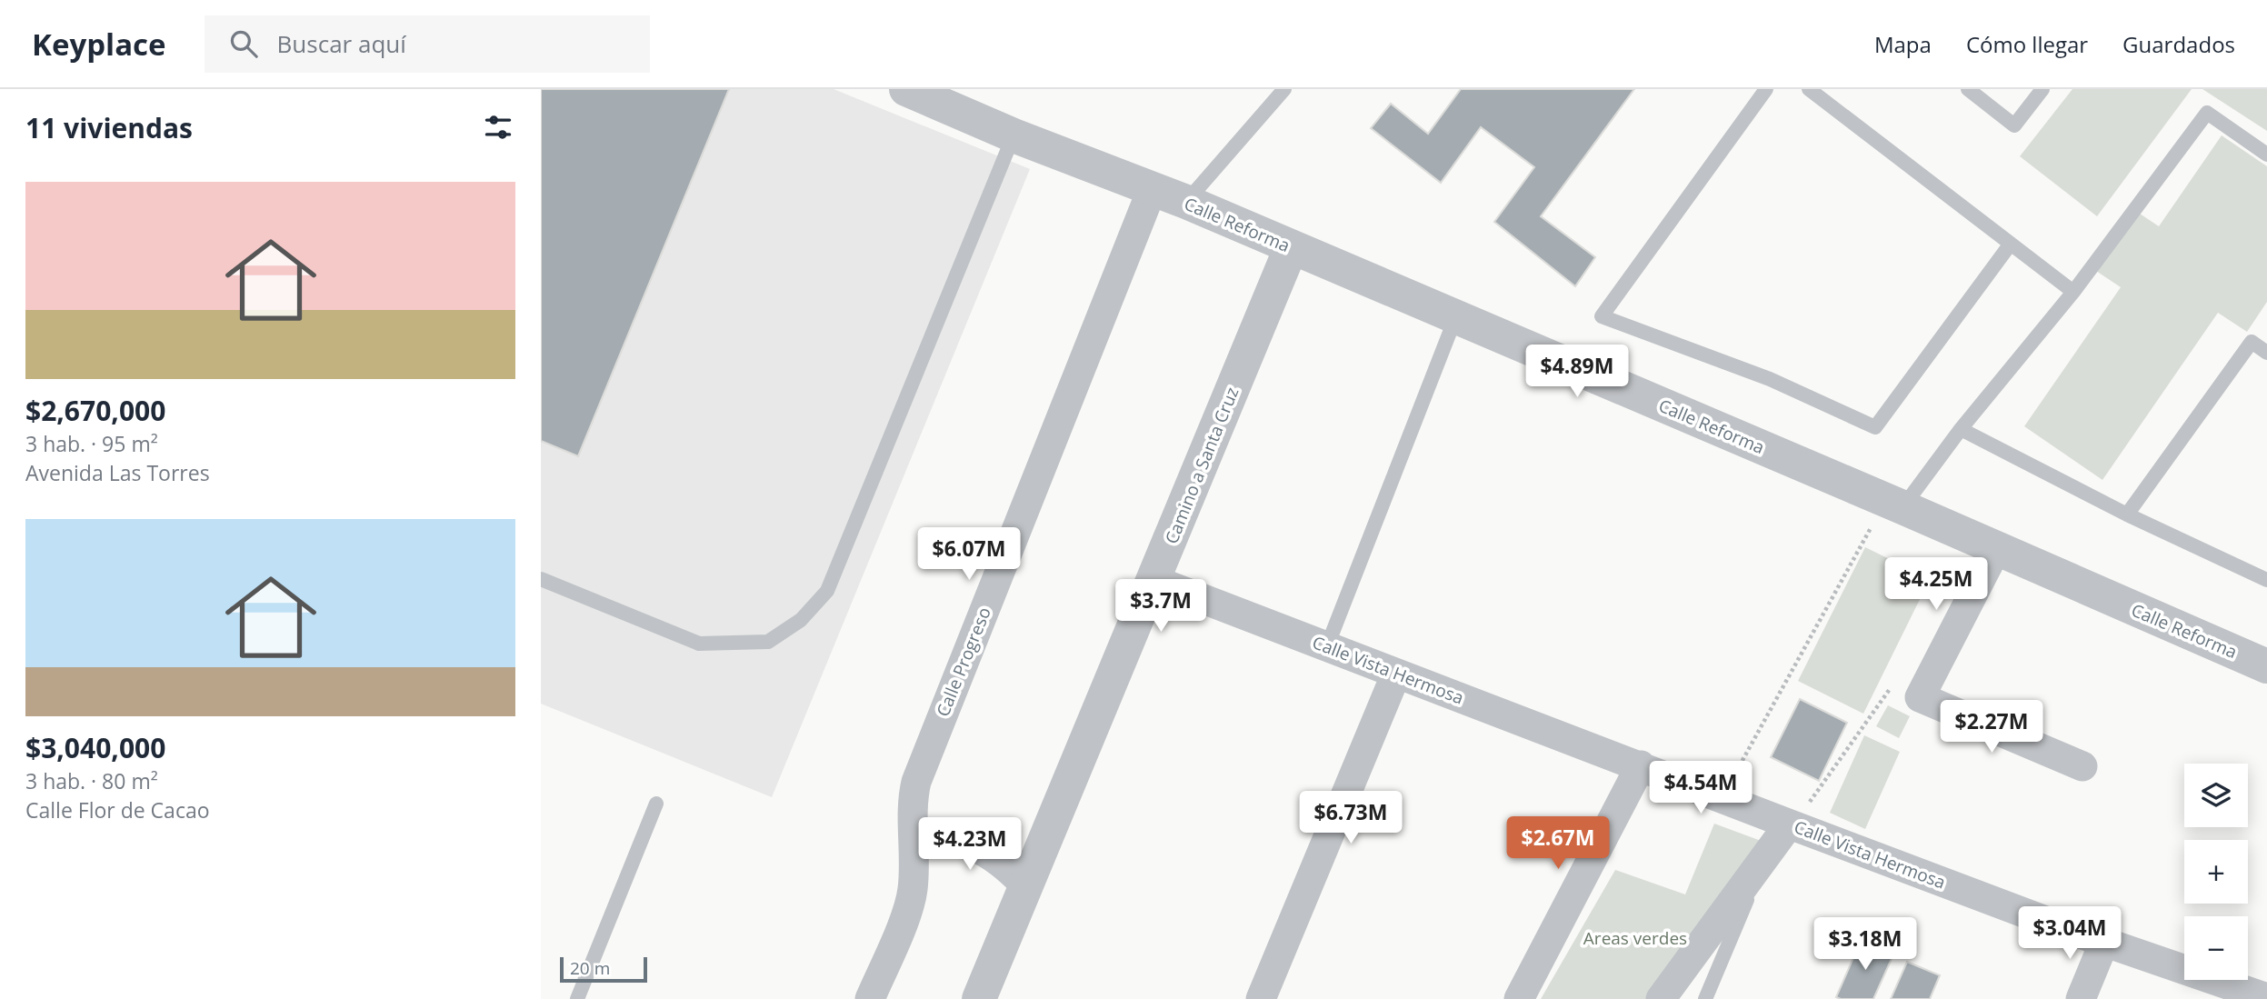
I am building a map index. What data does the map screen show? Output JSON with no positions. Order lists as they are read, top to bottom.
{
  "streets": {
    "street": [
      "Calle Reforma",
      "Camino a Santa Cruz",
      "Calle Progreso",
      "Calle Vista Hermosa"
    ]
  },
  "crossings": [
    ["Calle Reforma", "Camino a Santa Cruz"],
    ["Calle Reforma", "Calle Progreso"],
    ["Camino a Santa Cruz", "Calle Vista Hermosa"]
  ],
  "parks": ["Areas verdes"],
  "scale_bar": "20 m",
  "page": {
    "header": "Keyplace",
    "search": "Buscar aquí",
    "nav": ["Mapa", "Cómo llegar", "Guardados"],
    "heading": "11 viviendas",
    "list": [
      {
        "name": "$2,670,000",
        "note": "3 hab. · 95 m² · Avenida Las Torres"
      },
      {
        "name": "$3,040,000",
        "note": "3 hab. · 80 m² · Calle Flor de Cacao"
      }
    ],
    "price": [
      "$4.89M",
      "$6.07M",
      "$4.25M",
      "$3.7M",
      "$2.27M",
      "$4.54M",
      "$6.73M",
      "$2.67M",
      "$4.23M",
      "$3.04M",
      "$3.18M"
    ],
    "map_buttons": ["+", "−"],
    "scale": "20 m"
  }
}
